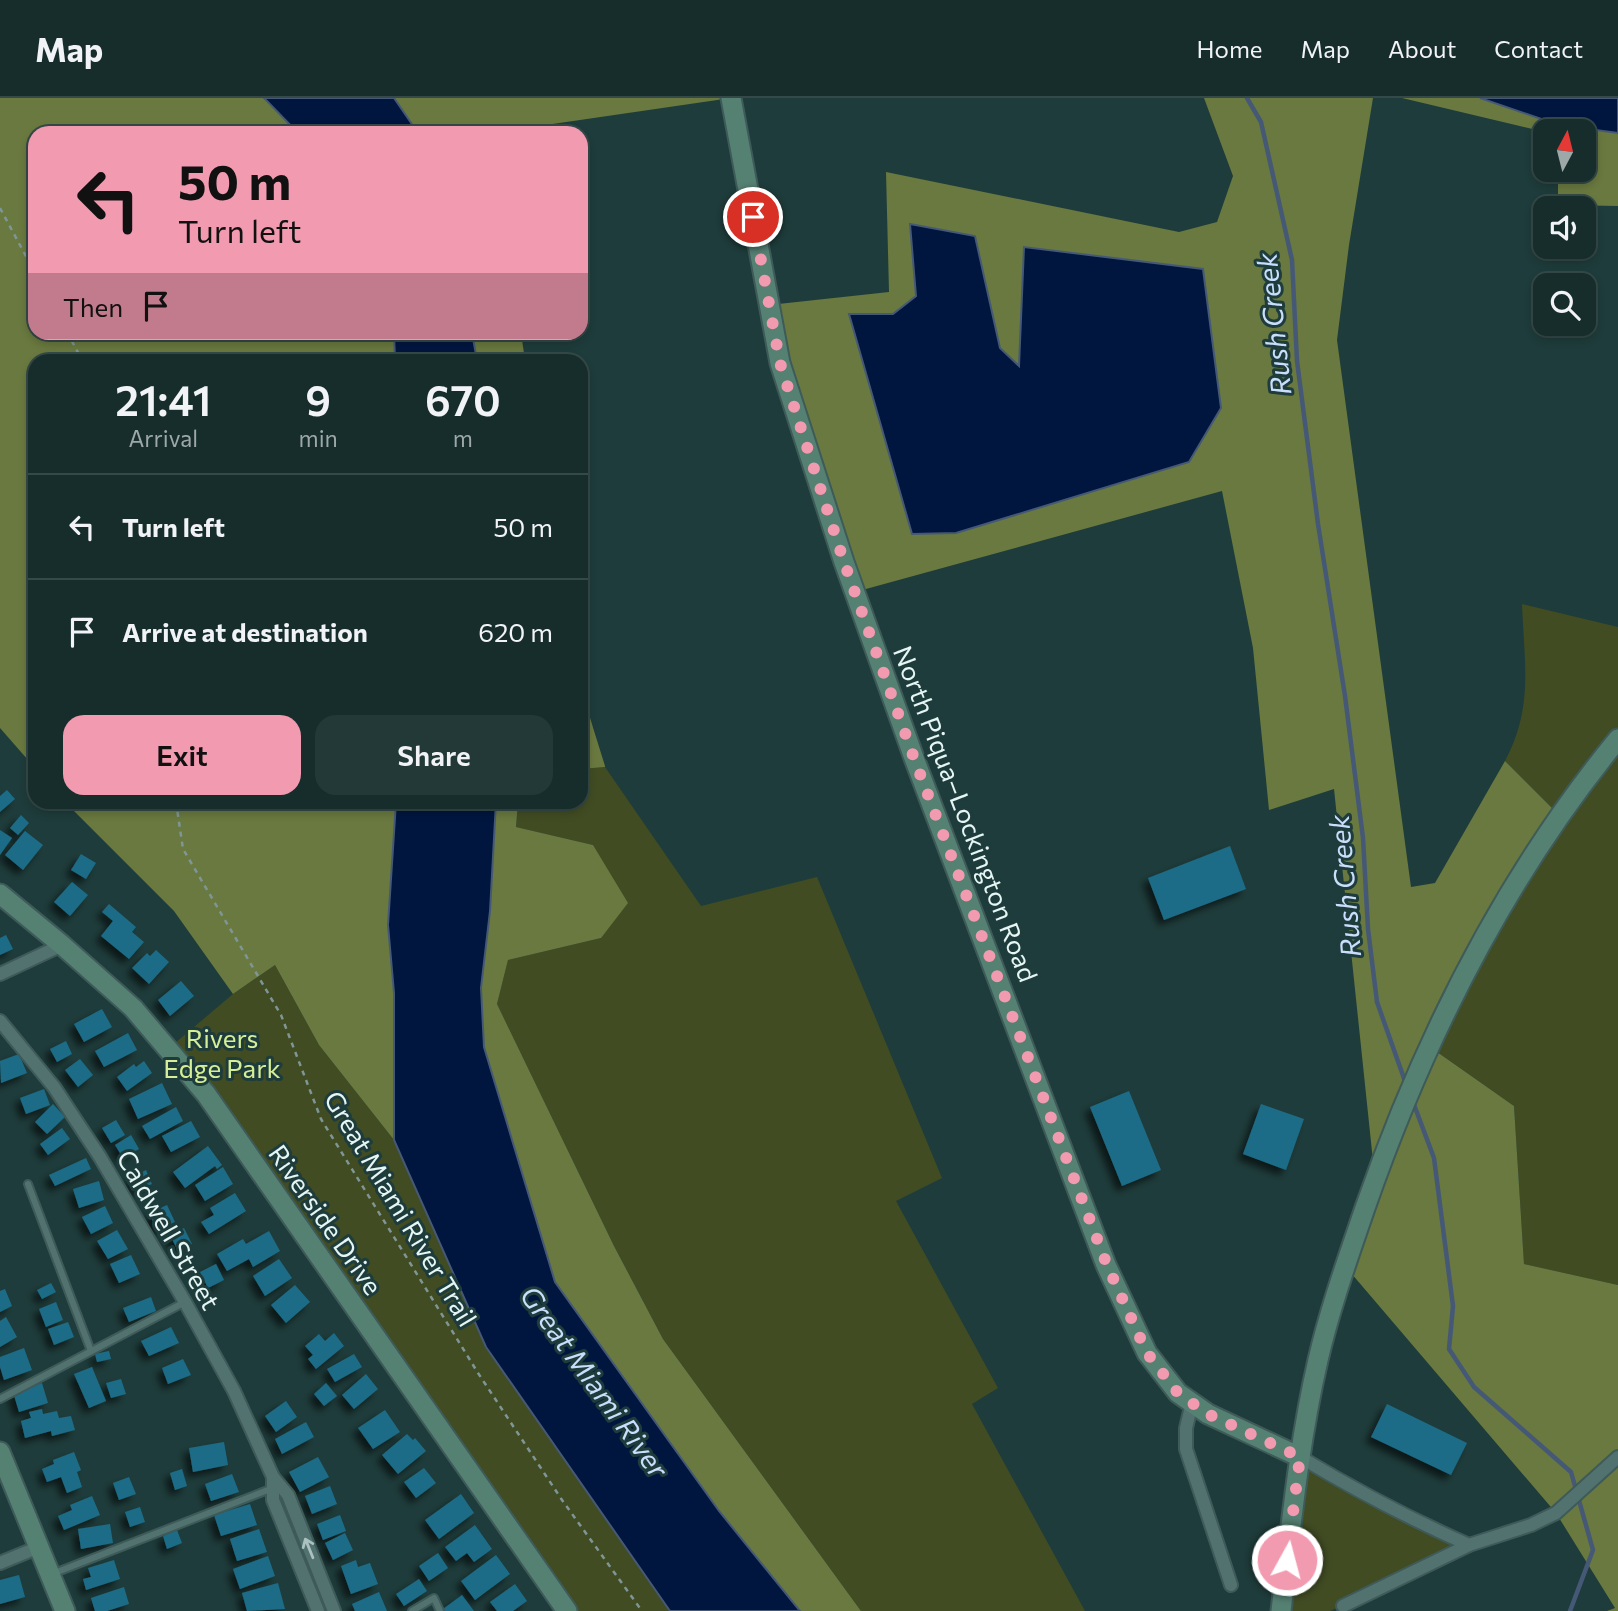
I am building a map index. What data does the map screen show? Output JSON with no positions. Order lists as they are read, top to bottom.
{
  "streets": {
    "main road": ["North Piqua–Lockington Road", "Riverside Drive"],
    "street": ["Caldwell Street"],
    "path": ["Great Miami River Trail"]
  },
  "water": ["Rush Creek", "Great Miami River"],
  "parks": ["Rivers Edge Park"],
  "north": "top",
  "page": {
    "header": "Map",
    "nav": [
      "Home",
      "Map",
      "About",
      "Contact"
    ],
    "turn": ["50 m", "Turn left"],
    "then": "Then",
    "eta": [
      "21:41",
      "Arrival",
      "9",
      "min",
      "670",
      "m"
    ],
    "list": [
      {
        "name": "Turn left",
        "value": "50 m"
      },
      {
        "name": "Arrive at destination",
        "value": "620 m"
      }
    ],
    "buttons": ["Exit", "Share"]
  }
}
